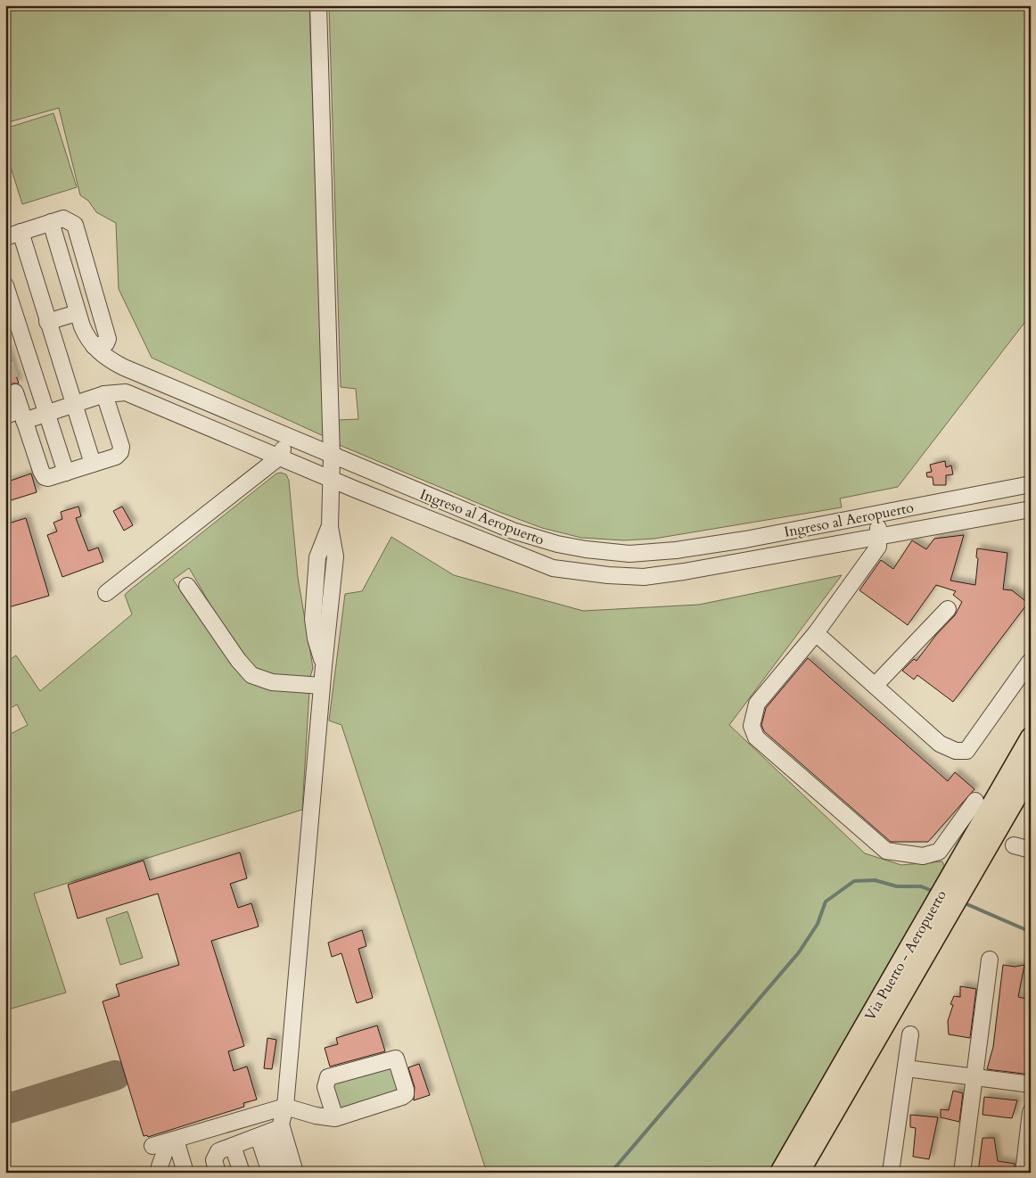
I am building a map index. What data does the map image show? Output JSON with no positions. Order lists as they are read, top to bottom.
{
  "streets": {
    "main road": ["Via Puerto - Aeropuerto"],
    "street": ["Ingreso al Aeropuerto"]
  }
}
